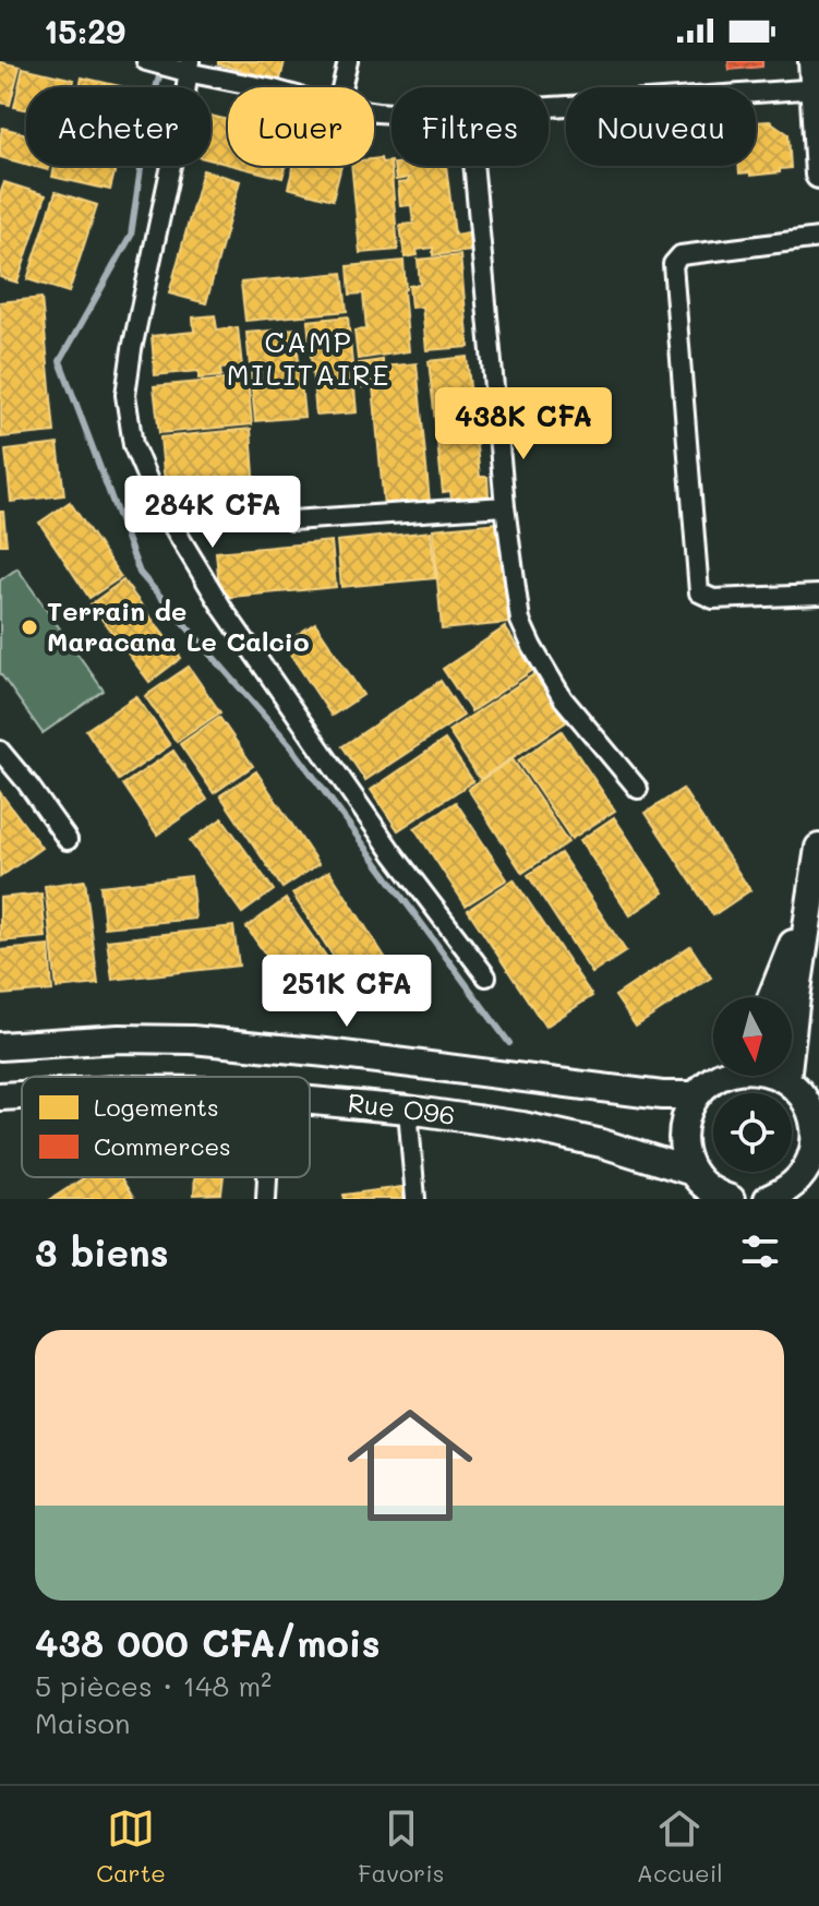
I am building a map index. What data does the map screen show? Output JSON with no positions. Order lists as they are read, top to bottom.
{
  "streets": {
    "main road": ["Rue O96"]
  },
  "districts": ["CAMP MILITAIRE"],
  "places": ["Terrain de Maracana Le Calcio"],
  "legend": ["Logements", "Commerces"],
  "north": "bottom",
  "page": {
    "status": "15:29",
    "chip": [
      "Acheter",
      "Louer",
      "Filtres",
      "Nouveau"
    ],
    "price": ["438K CFA", "284K CFA", "251K CFA"],
    "heading": "3 biens",
    "list": [
      {
        "name": "438 000 CFA/mois",
        "note": "5 pièces · 148 m² · Maison"
      }
    ],
    "tabs": ["Carte", "Favoris", "Accueil"]
  }
}
